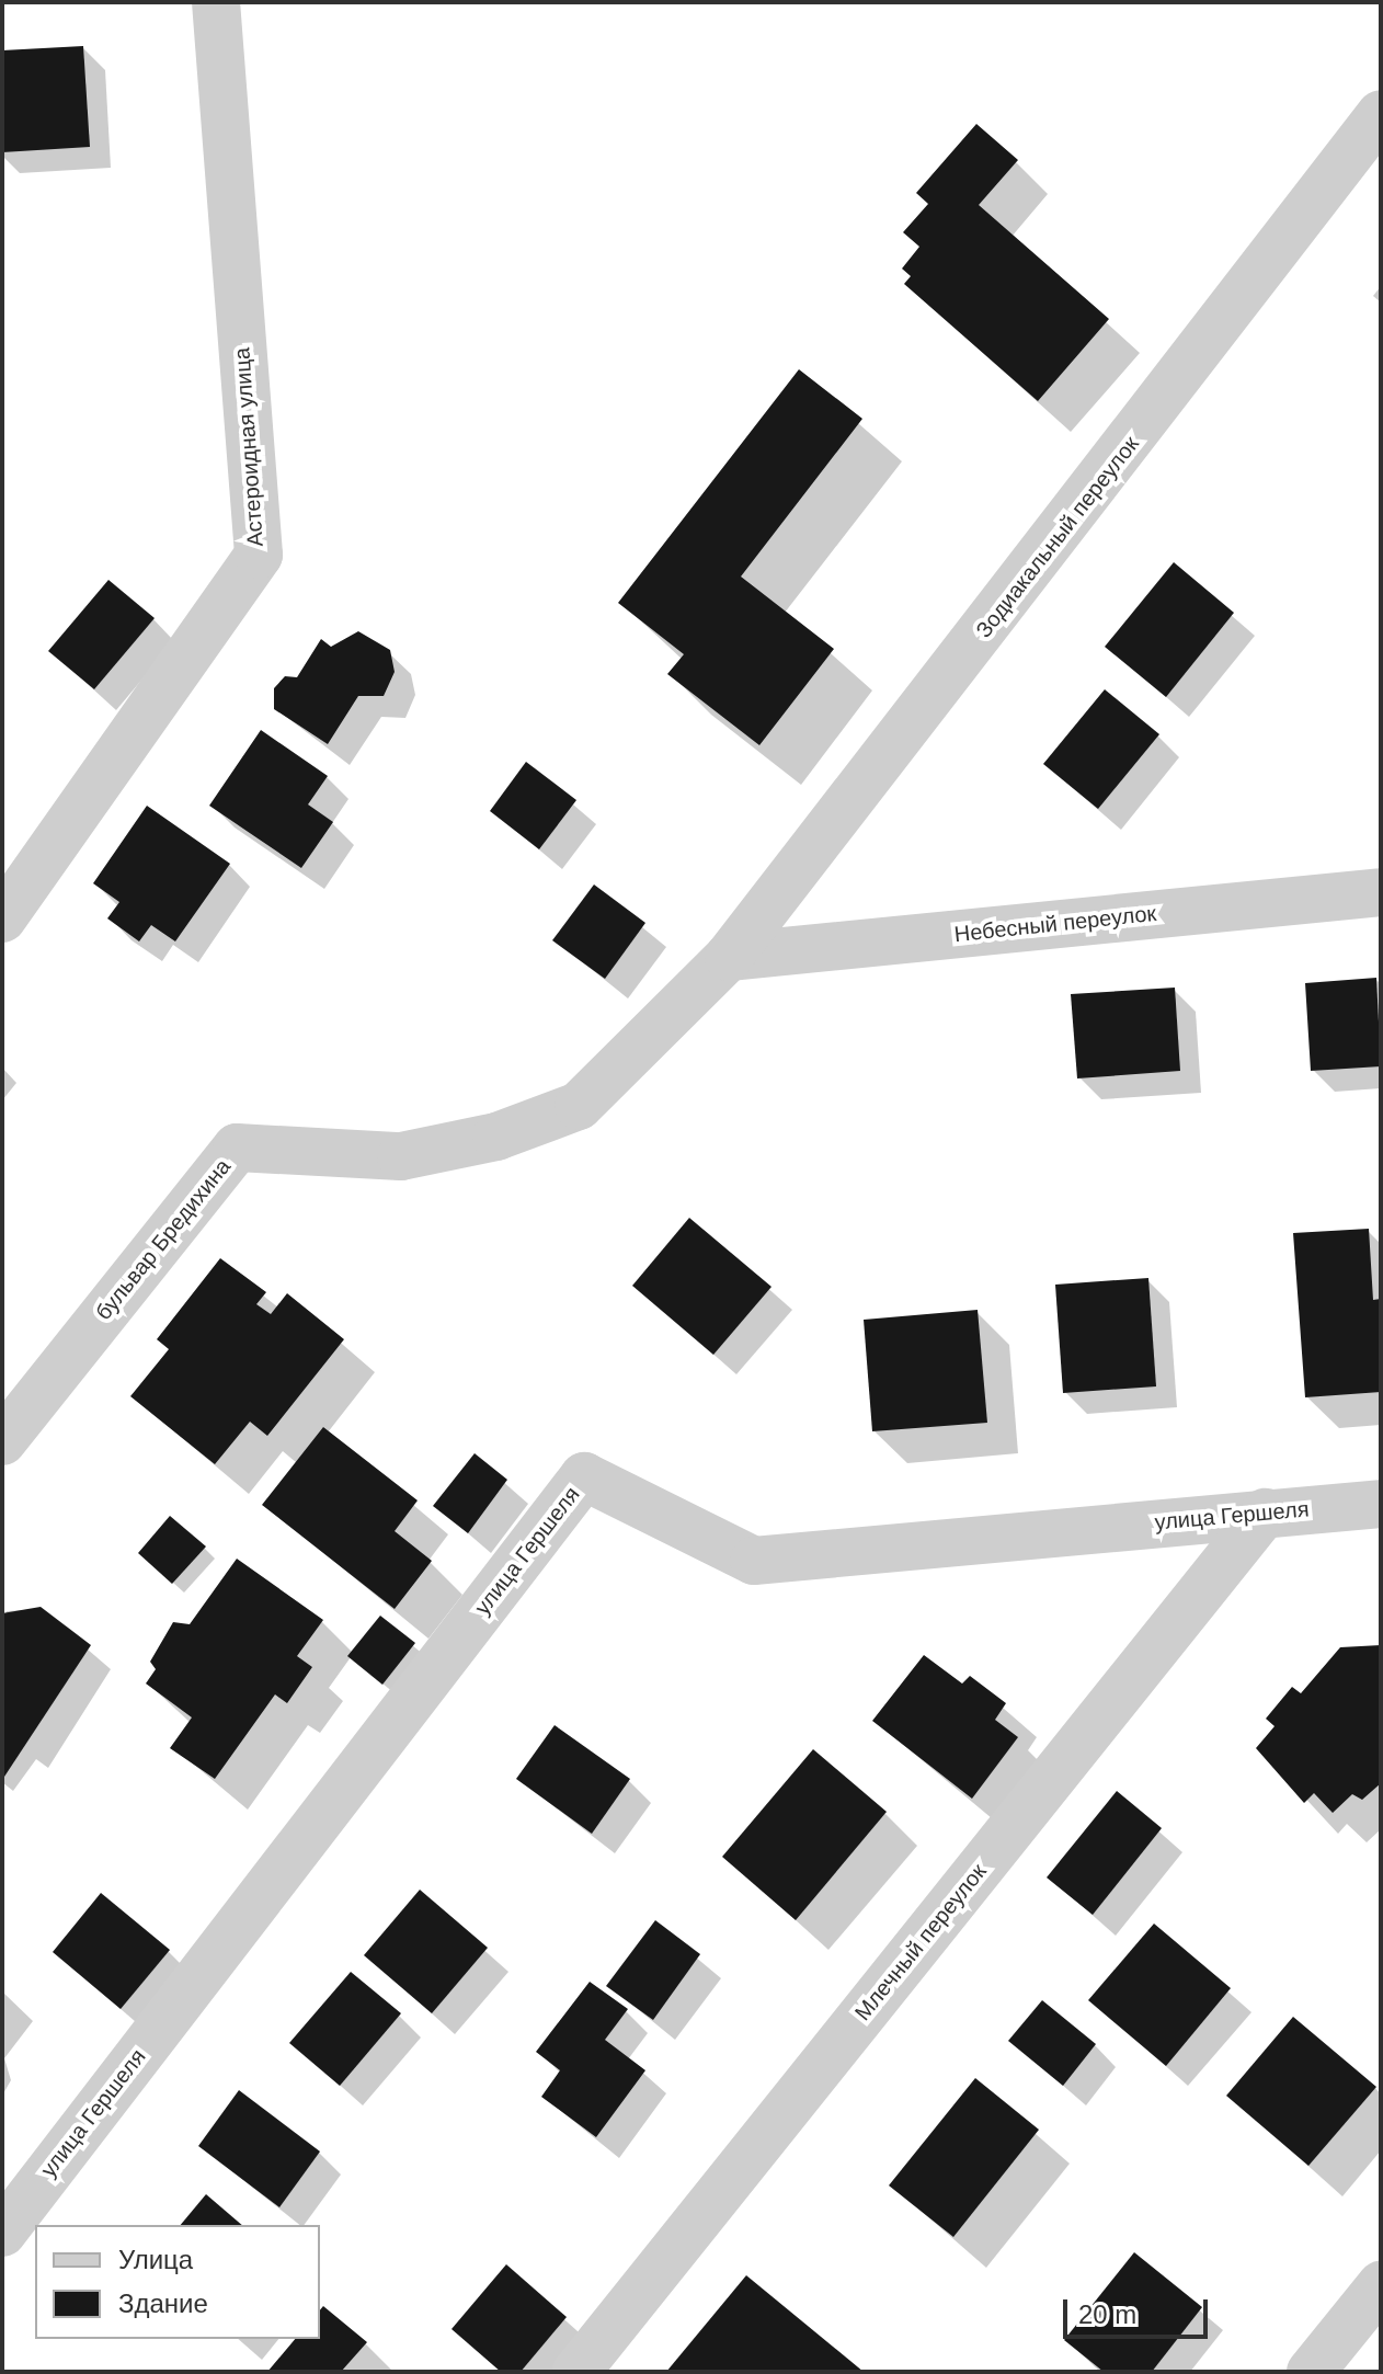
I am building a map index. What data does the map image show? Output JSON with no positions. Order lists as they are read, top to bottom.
{
  "streets": {
    "street": [
      "Астероидная улица",
      "Зодиакальный переулок",
      "Небесный переулок",
      "бульвар Бредихина",
      "улица Гершеля",
      "Млечный переулок"
    ]
  },
  "crossings": [
    ["Зодиакальный переулок", "Небесный переулок"],
    ["Зодиакальный переулок", "бульвар Бредихина"],
    ["Небесный переулок", "бульвар Бредихина"],
    ["улица Гершеля", "Млечный переулок"]
  ],
  "legend": ["Улица", "Здание"],
  "scale_bar": "20 m"
}
